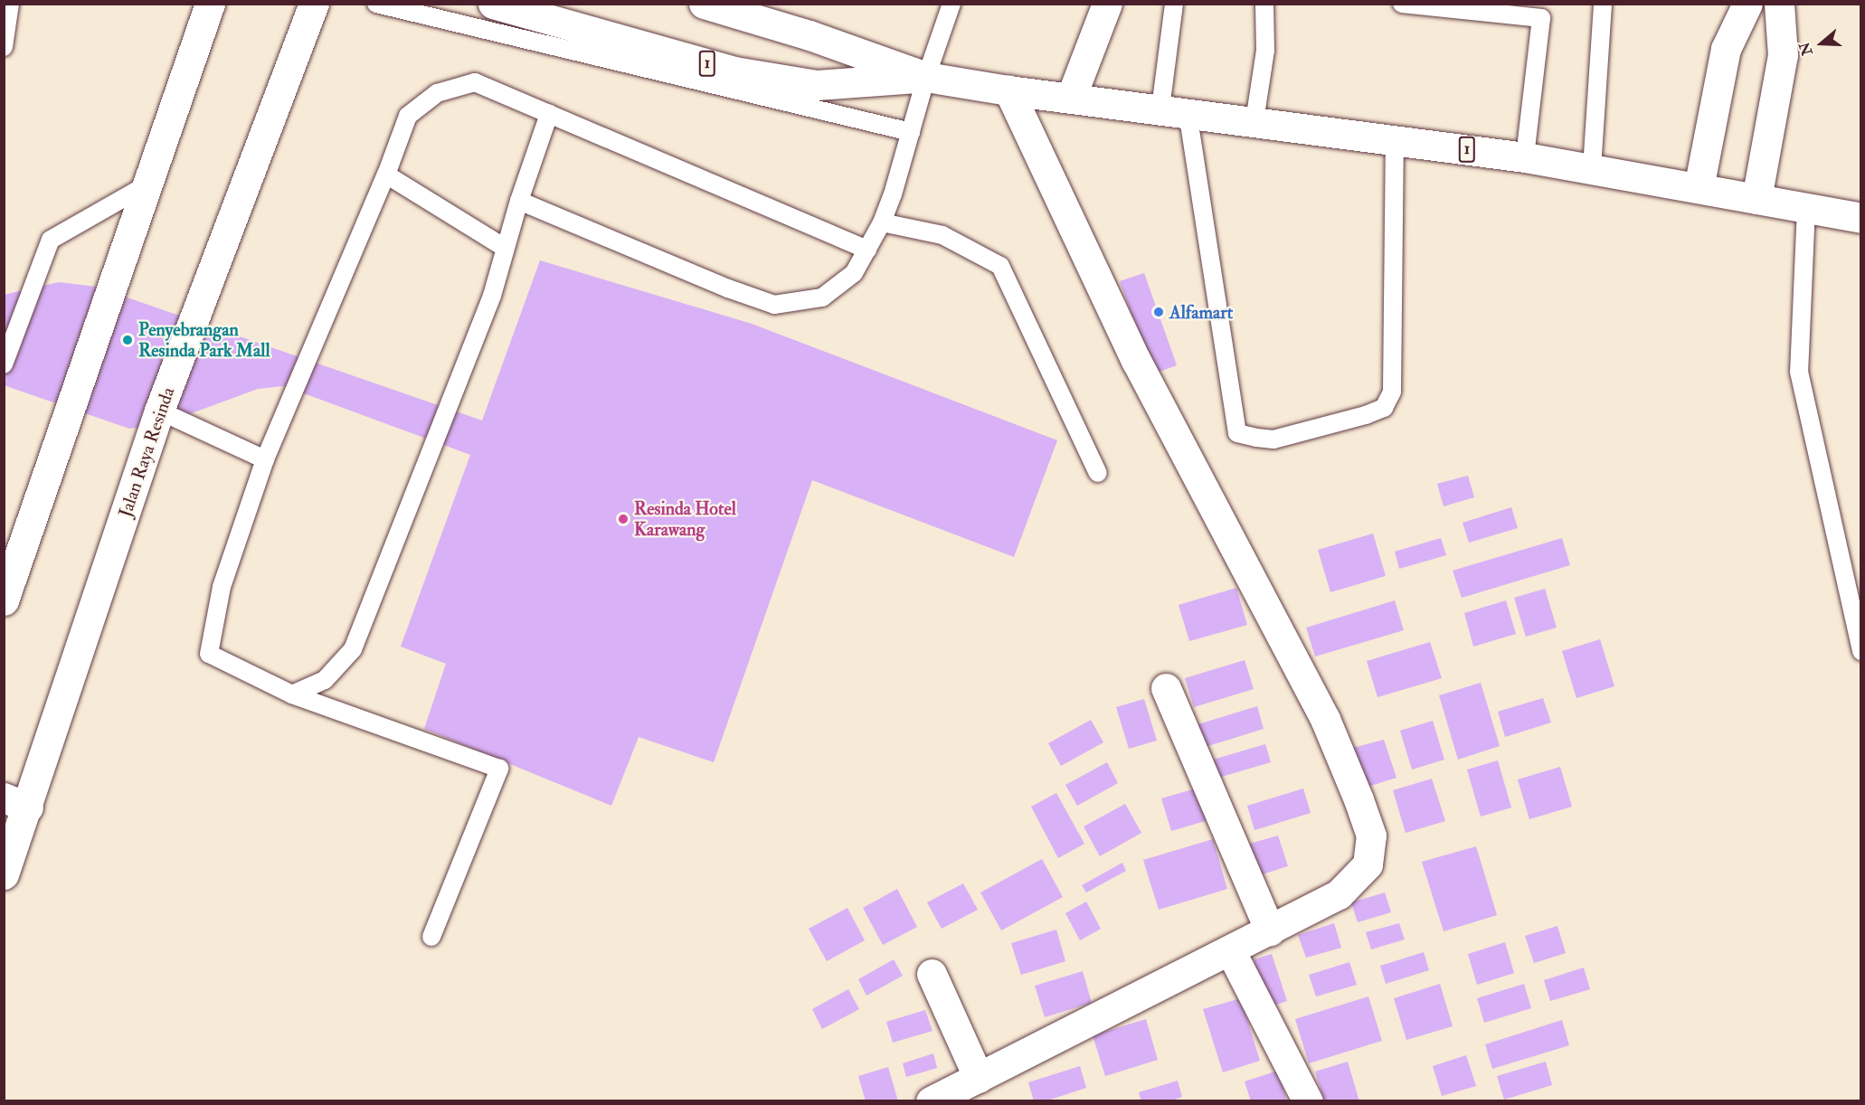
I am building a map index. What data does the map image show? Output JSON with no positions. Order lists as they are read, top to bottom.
{
  "streets": {
    "street": ["1", "Jalan Raya Resinda"]
  },
  "places": ["Alfamart", "Penyebrangan Resinda Park Mall", "Resinda Hotel Karawang"],
  "north": "left"
}
